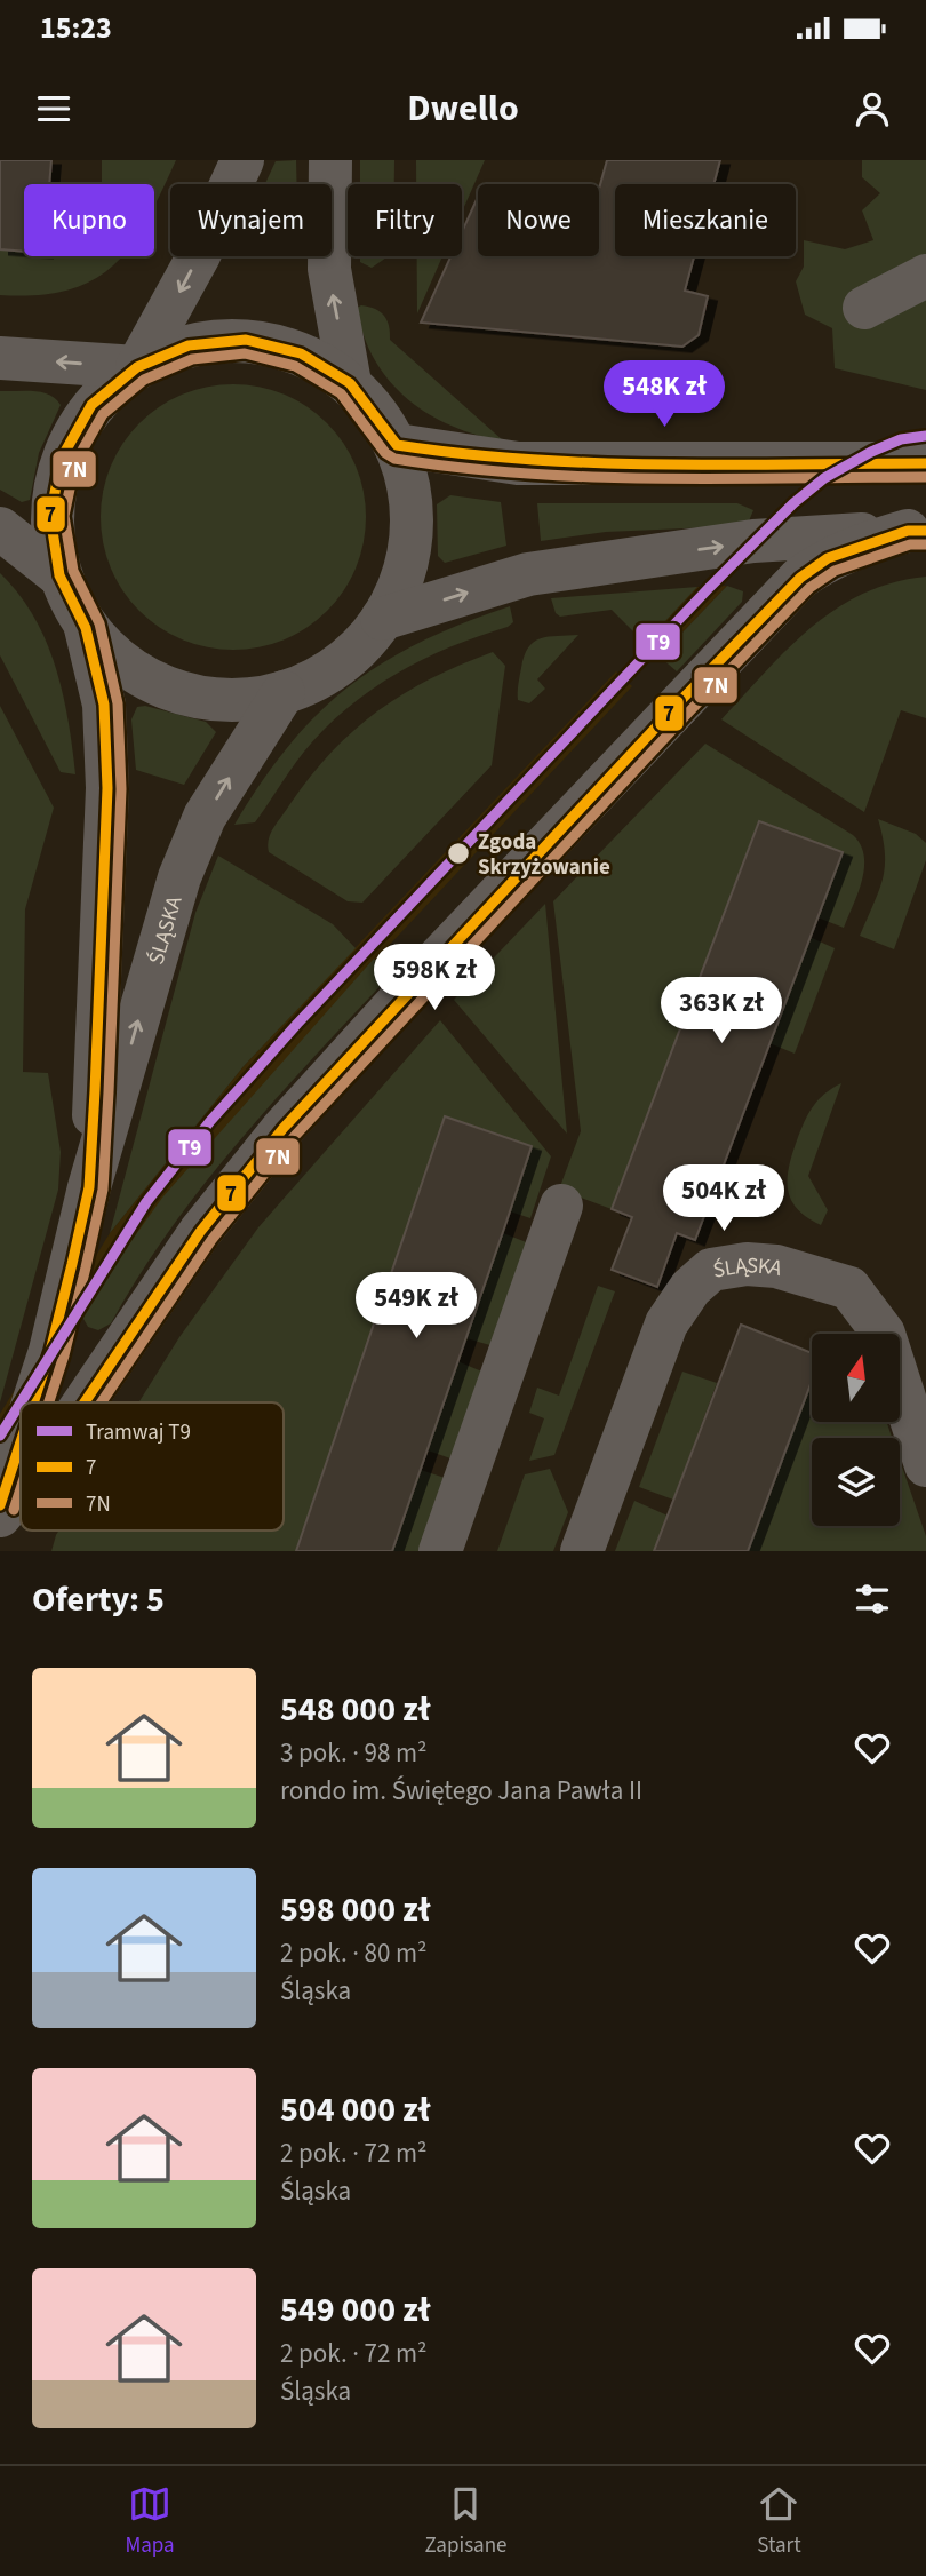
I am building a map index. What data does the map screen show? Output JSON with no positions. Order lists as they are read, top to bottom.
{
  "streets": {
    "street": ["ŚLĄSKA"]
  },
  "places": ["Zgoda Skrzyżowanie"],
  "lines": ["transit line 7", "transit line 7N", "tram line T9"],
  "legend": ["Tramwaj T9", "7", "7N"],
  "north": "top",
  "page": {
    "status": "15:23",
    "header": "Dwello",
    "chip": [
      "Kupno",
      "Wynajem",
      "Filtry",
      "Nowe",
      "Mieszkanie"
    ],
    "price": [
      "548K zł",
      "598K zł",
      "363K zł",
      "504K zł",
      "549K zł"
    ],
    "heading": "Oferty: 5",
    "list": [
      {
        "name": "548 000 zł",
        "note": "3 pok. · 98 m² · rondo im. Świętego Jana Pawła II"
      },
      {
        "name": "598 000 zł",
        "note": "2 pok. · 80 m² · Śląska"
      },
      {
        "name": "504 000 zł",
        "note": "2 pok. · 72 m² · Śląska"
      },
      {
        "name": "549 000 zł",
        "note": "2 pok. · 72 m² · Śląska"
      }
    ],
    "tabs": ["Mapa", "Zapisane", "Start"]
  }
}
